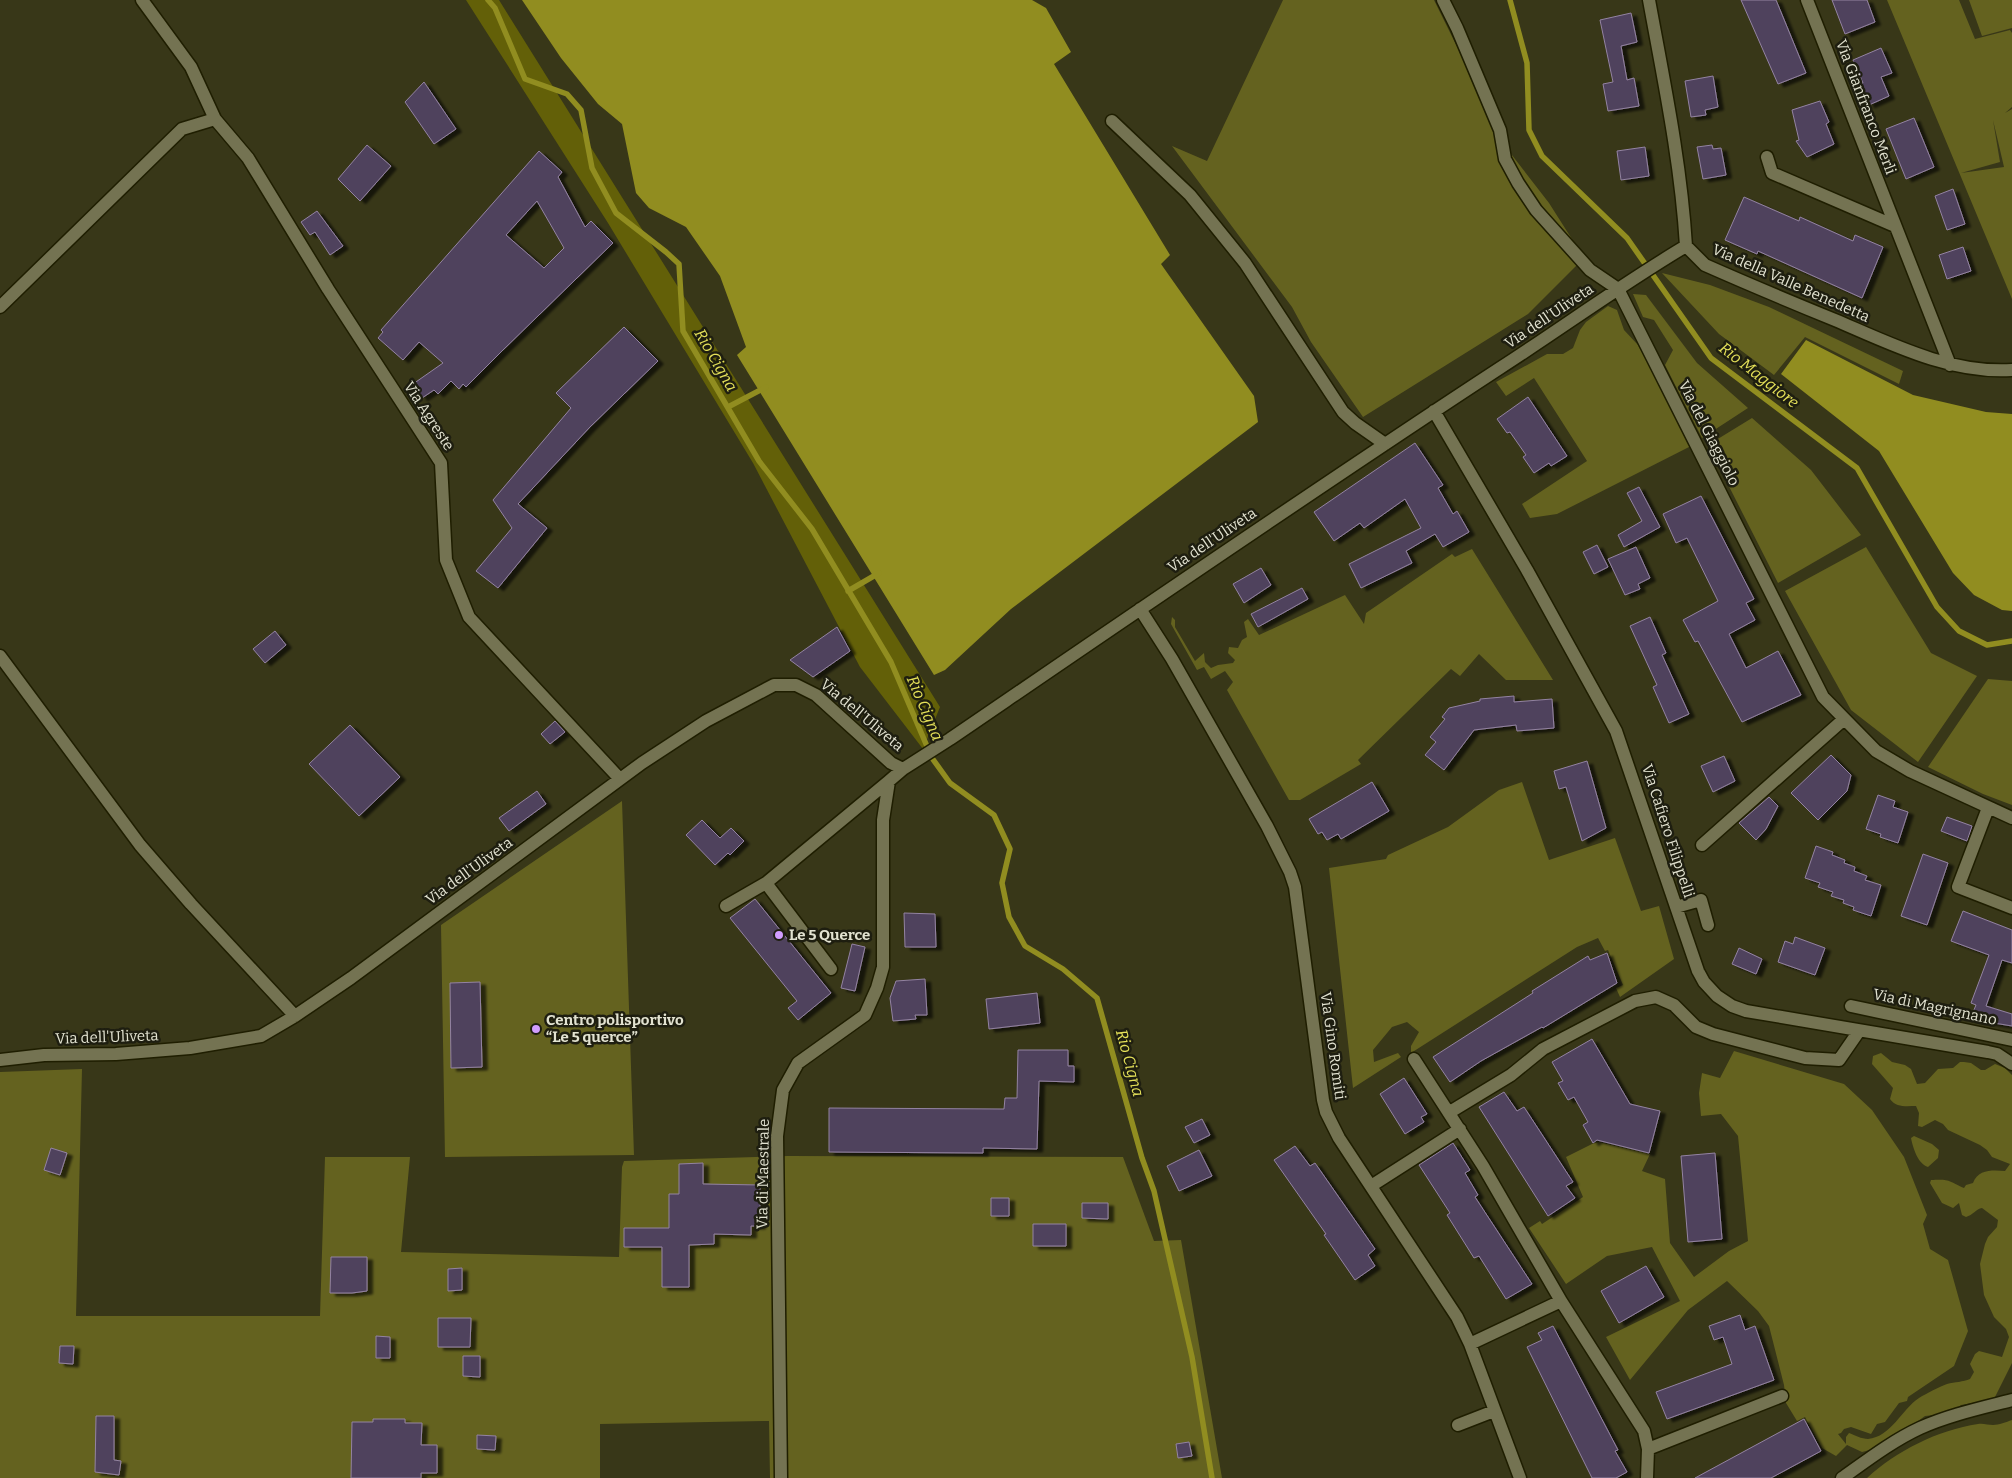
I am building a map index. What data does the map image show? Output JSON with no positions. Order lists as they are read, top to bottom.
{
  "streets": {
    "street": [
      "Via Gianfranco Merli",
      "Via della Valle Benedetta",
      "Via dell'Uliveta",
      "Via Agreste",
      "Via del Giaggiolo",
      "Via Cafiero Filippelli",
      "Via di Magrignano",
      "Via Gino Romiti",
      "Via di Maestrale"
    ]
  },
  "crossings": [
    ["Via Gianfranco Merli", "Via della Valle Benedetta"],
    ["Via della Valle Benedetta", "Via dell'Uliveta"],
    ["Via dell'Uliveta", "Via Agreste"],
    ["Via dell'Uliveta", "Via del Giaggiolo"],
    ["Via dell'Uliveta", "Via Cafiero Filippelli"],
    ["Via dell'Uliveta", "Via Gino Romiti"]
  ],
  "water": ["Rio Cigna", "Rio Maggiore"],
  "places": ["Le 5 Querce", "Centro polisportivo “Le 5 querce”"]
}
